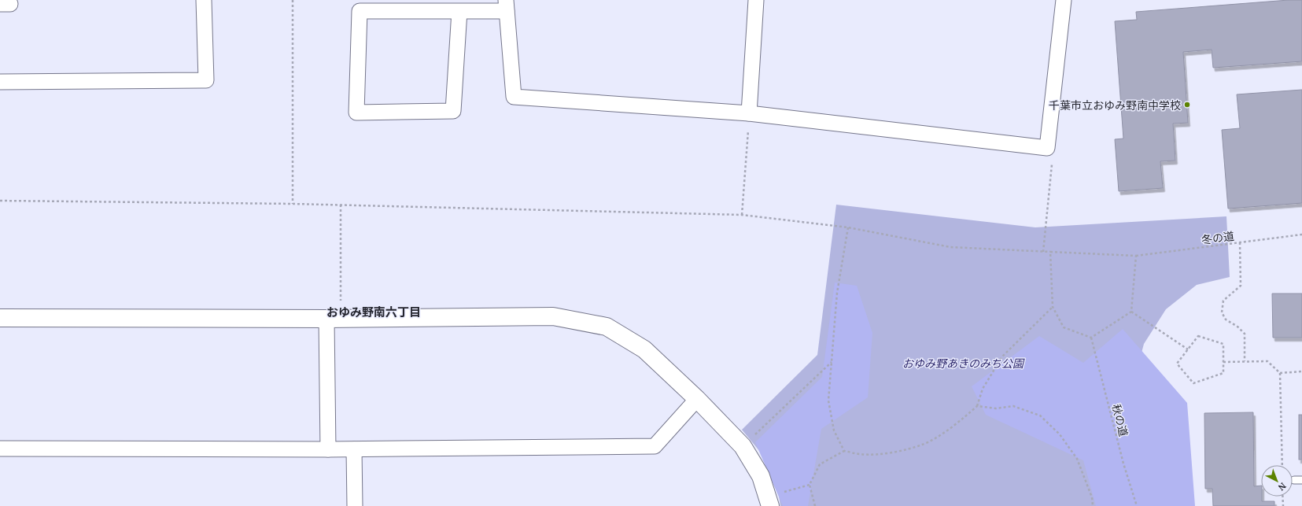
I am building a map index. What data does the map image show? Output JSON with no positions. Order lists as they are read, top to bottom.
{
  "streets": {
    "path": ["冬の道", "秋の道"]
  },
  "districts": ["おゆみ野南六丁目"],
  "parks": ["おゆみ野あきのみち公園"],
  "places": ["千葉市立おゆみ野南中学校"],
  "north": "bottom right"
}
